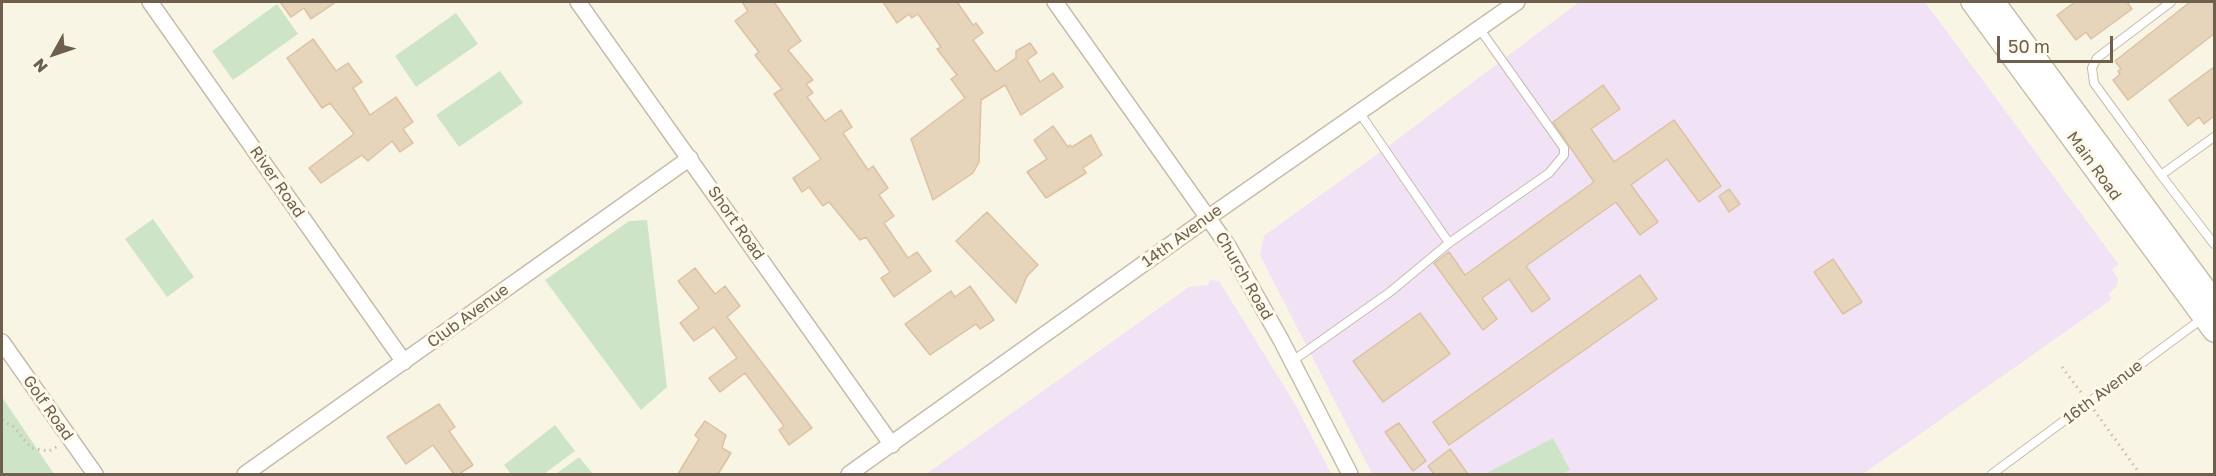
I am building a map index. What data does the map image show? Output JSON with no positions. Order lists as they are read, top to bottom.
{
  "streets": {
    "main road": ["Main Road"],
    "street": [
      "River Road",
      "Short Road",
      "14th Avenue",
      "Church Road",
      "Club Avenue",
      "Golf Road"
    ],
    "lane": ["16th Avenue"]
  },
  "crossings": [
    ["Main Road", "16th Avenue"],
    ["River Road", "Club Avenue"],
    ["Short Road", "14th Avenue"],
    ["Short Road", "Club Avenue"],
    ["14th Avenue", "Church Road"]
  ],
  "scale_bar": "50 m",
  "north": "bottom left"
}
